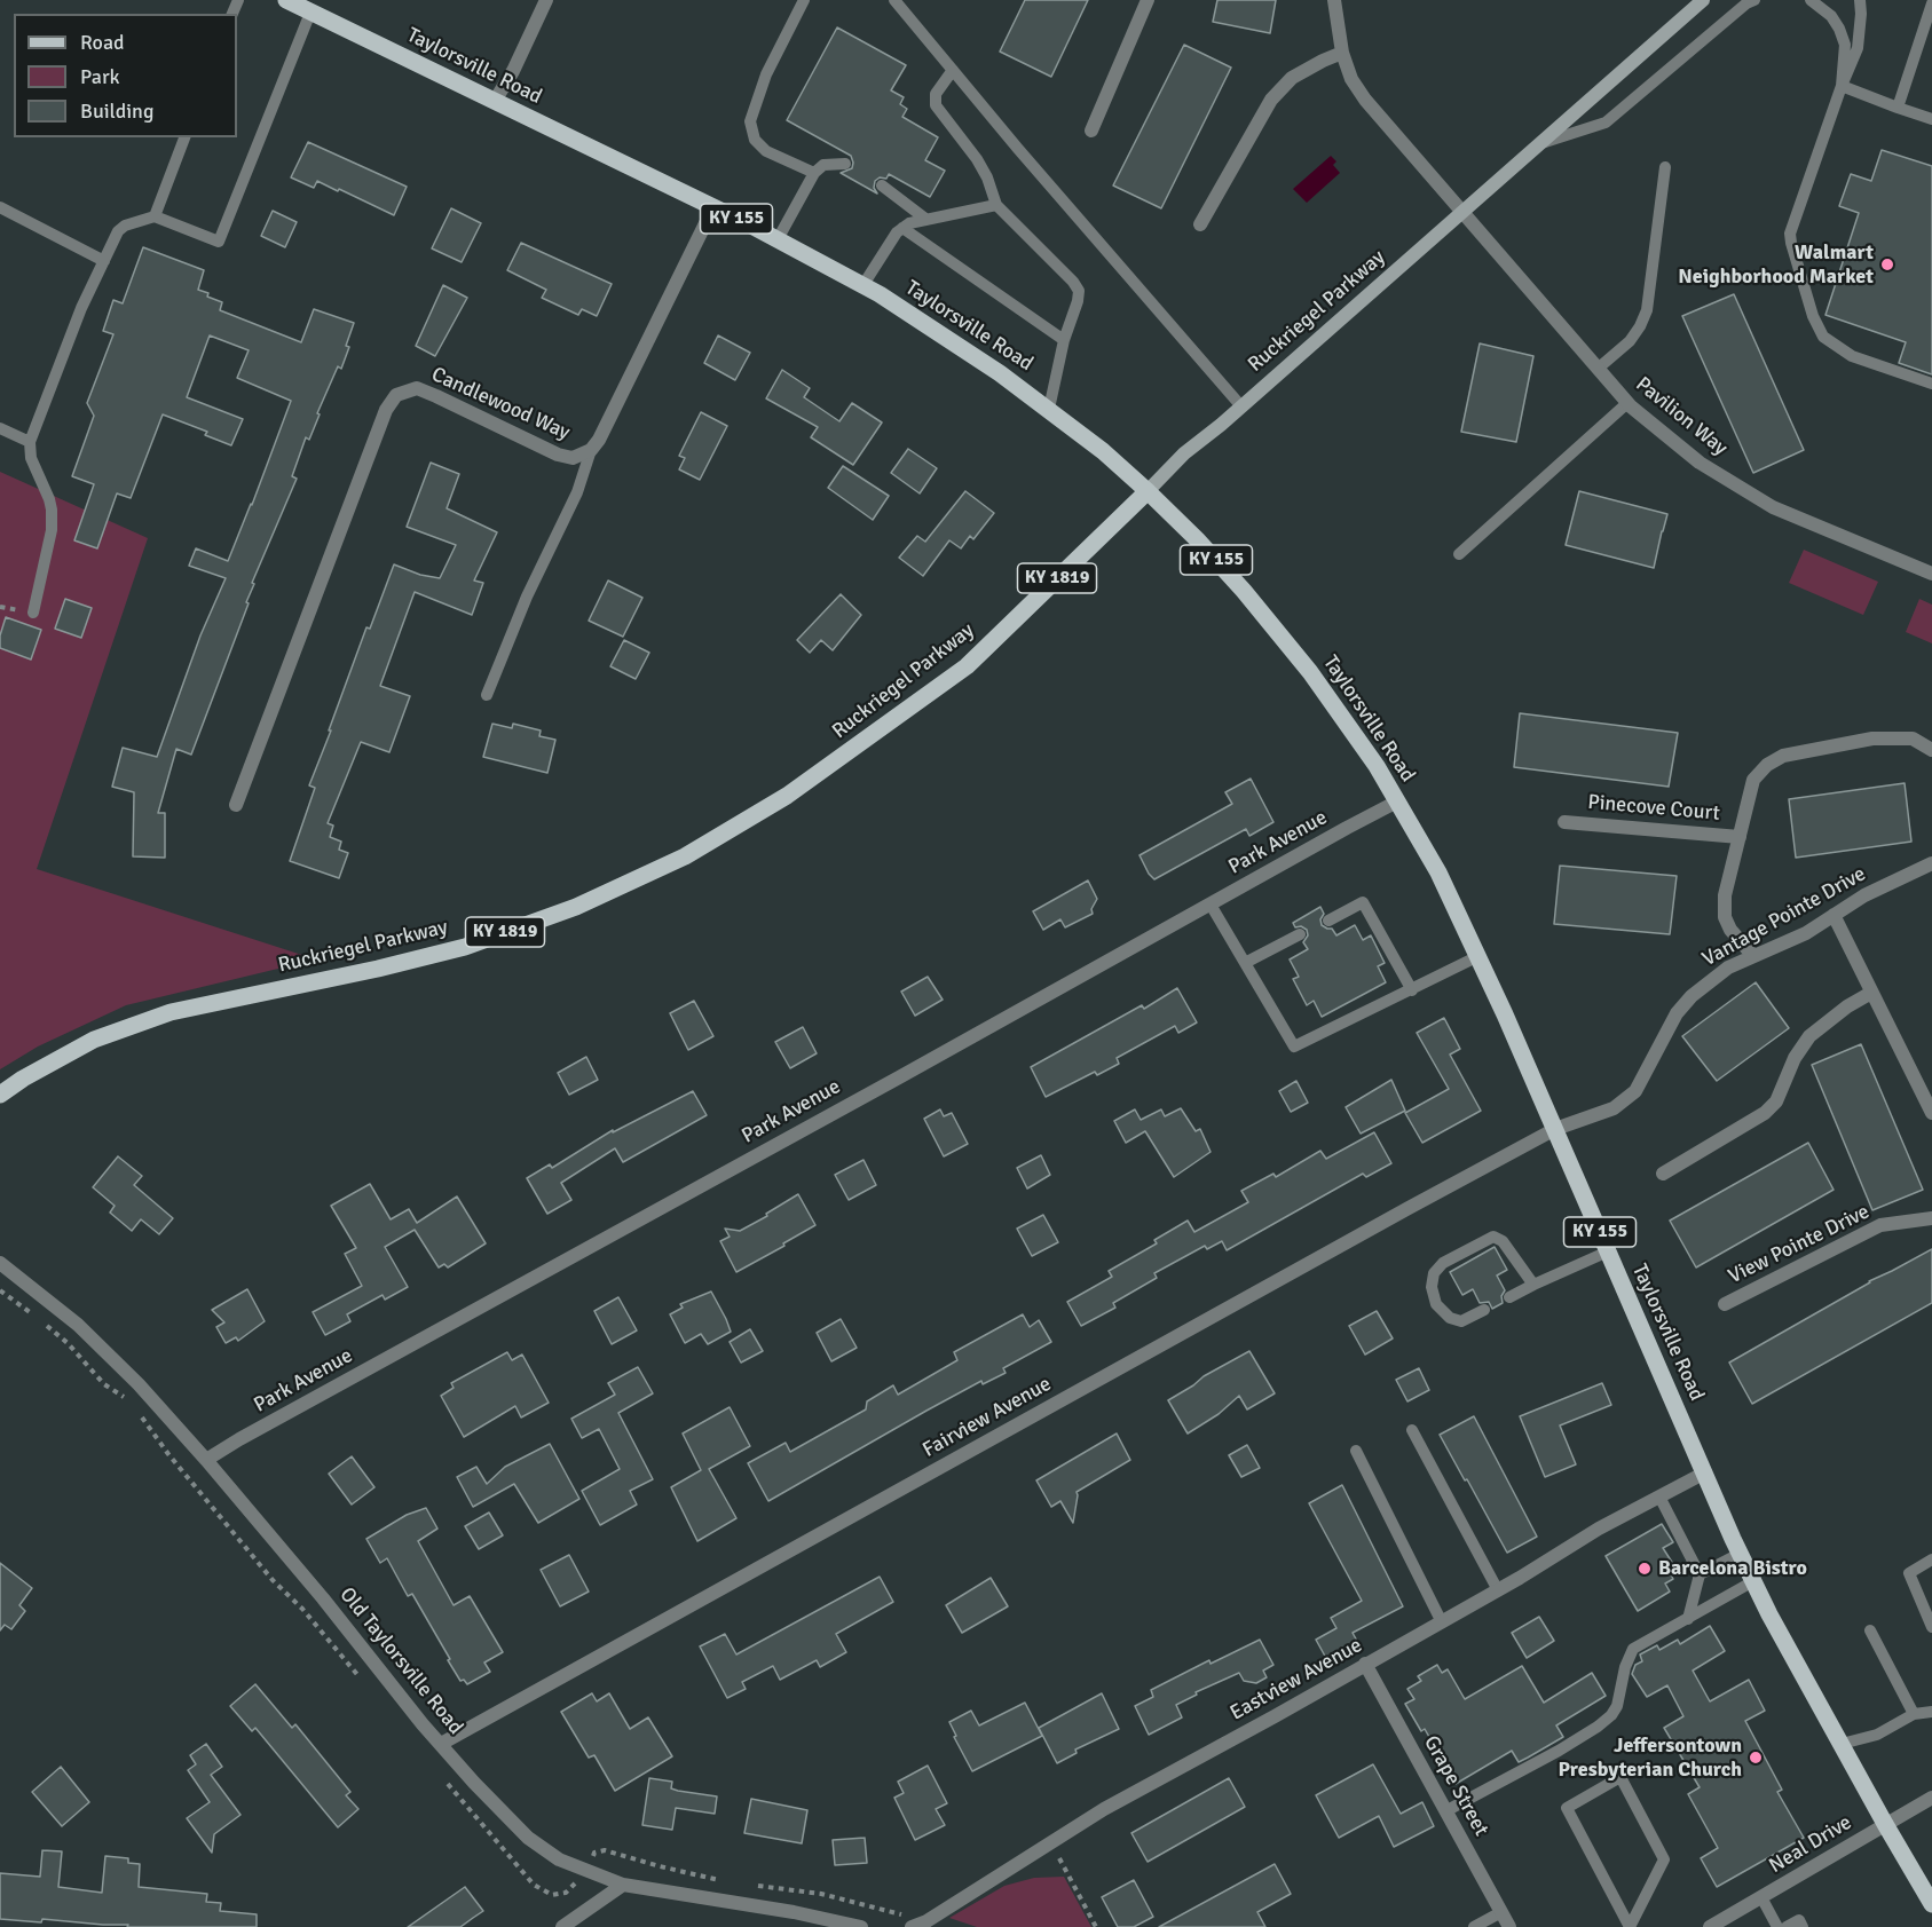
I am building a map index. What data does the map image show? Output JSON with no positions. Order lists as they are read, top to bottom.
{
  "streets": {
    "main road": [
      "Taylorsville Road",
      "KY 155",
      "Ruckriegel Parkway",
      "KY 1819"
    ],
    "street": [
      "Candlewood Way",
      "Pavilion Way",
      "Pinecove Court",
      "Park Avenue",
      "Vantage Pointe Drive",
      "View Pointe Drive",
      "Fairview Avenue",
      "Old Taylorsville Road",
      "Eastview Avenue",
      "Grape Street",
      "Neal Drive"
    ]
  },
  "crossings": [
    ["Taylorsville Road", "Ruckriegel Parkway"],
    ["Taylorsville Road", "Candlewood Way"],
    ["Taylorsville Road", "Park Avenue"],
    ["Taylorsville Road", "Vantage Pointe Drive"],
    ["Taylorsville Road", "Fairview Avenue"],
    ["Taylorsville Road", "Eastview Avenue"],
    ["Taylorsville Road", "Neal Drive"],
    ["Ruckriegel Parkway", "Pavilion Way"],
    ["Park Avenue", "Old Taylorsville Road"],
    ["Vantage Pointe Drive", "Fairview Avenue"],
    ["Fairview Avenue", "Old Taylorsville Road"],
    ["Eastview Avenue", "Grape Street"]
  ],
  "places": ["Walmart Neighborhood Market", "Barcelona Bistro", "Jeffersontown Presbyterian Church"],
  "legend": ["Road", "Park", "Building"]
}
